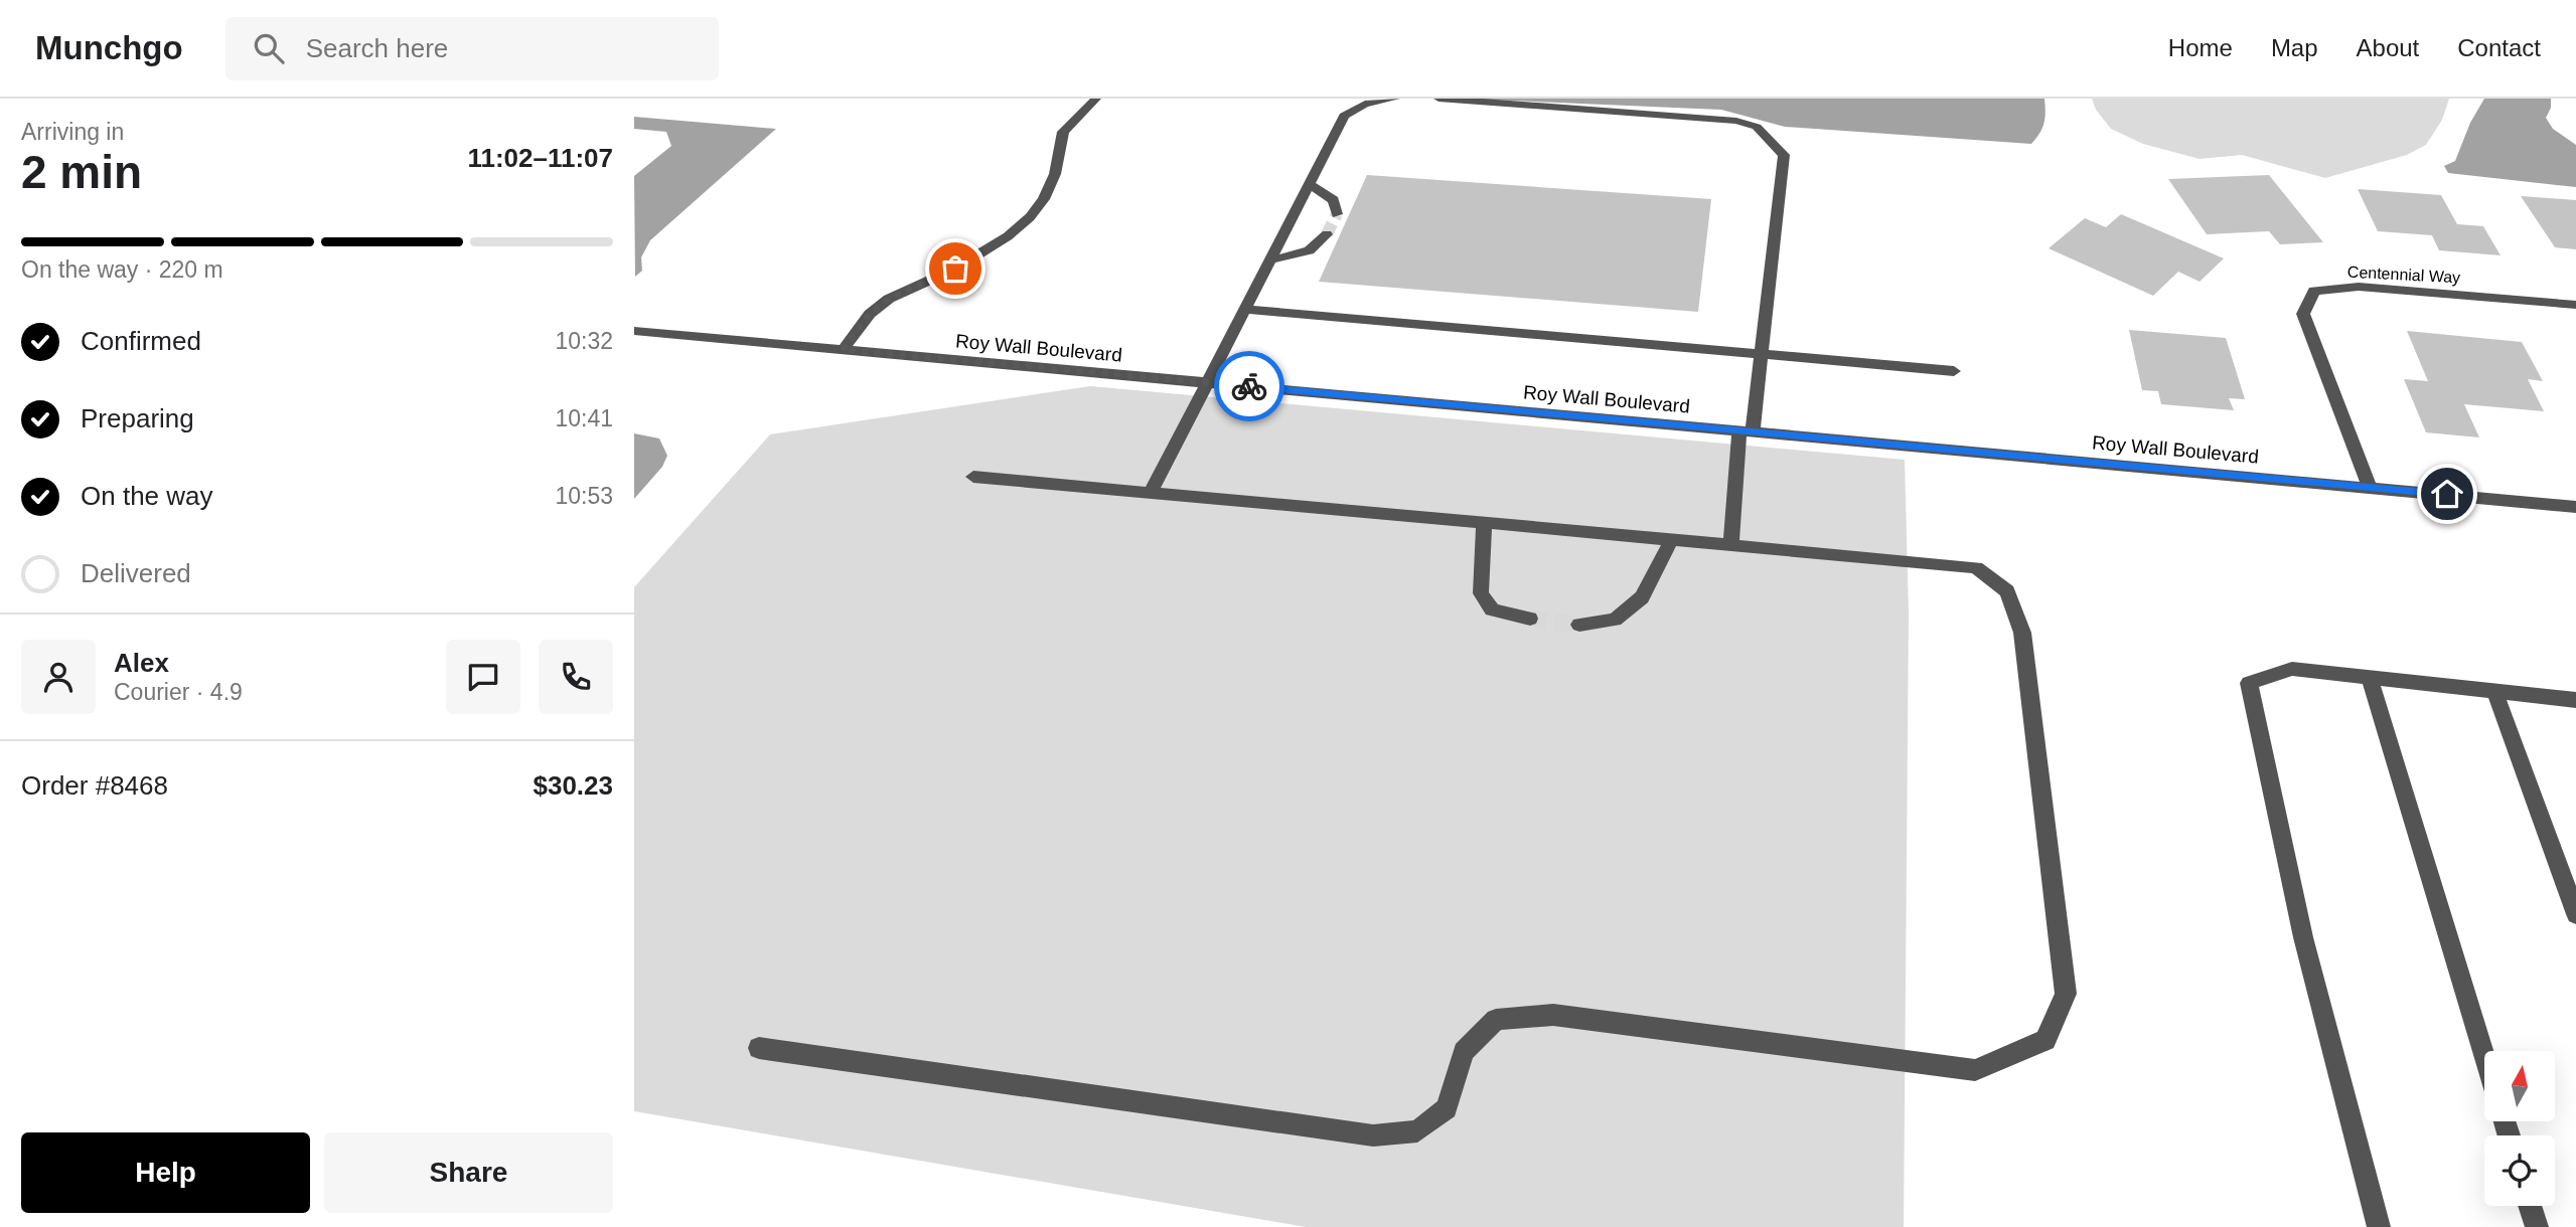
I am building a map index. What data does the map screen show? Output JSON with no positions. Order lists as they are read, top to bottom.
{
  "streets": {
    "street": ["Centennial Way", "Roy Wall Boulevard"]
  },
  "crossings": [
    ["Centennial Way", "Roy Wall Boulevard"]
  ],
  "north": "top",
  "page": {
    "header": "Munchgo",
    "search": "Search here",
    "nav": [
      "Home",
      "Map",
      "About",
      "Contact"
    ],
    "heading": ["2 min", "Arriving in", "11:02–11:07"],
    "panel": [
      "Alex",
      "Courier · 4.9",
      "Order #8468",
      "$30.23"
    ],
    "bar": "On the way · 220 m",
    "list": [
      ["Confirmed", "10:32"],
      ["Preparing", "10:41"],
      ["On the way", "10:53"],
      "Delivered"
    ],
    "buttons": ["Help", "Share"]
  }
}
